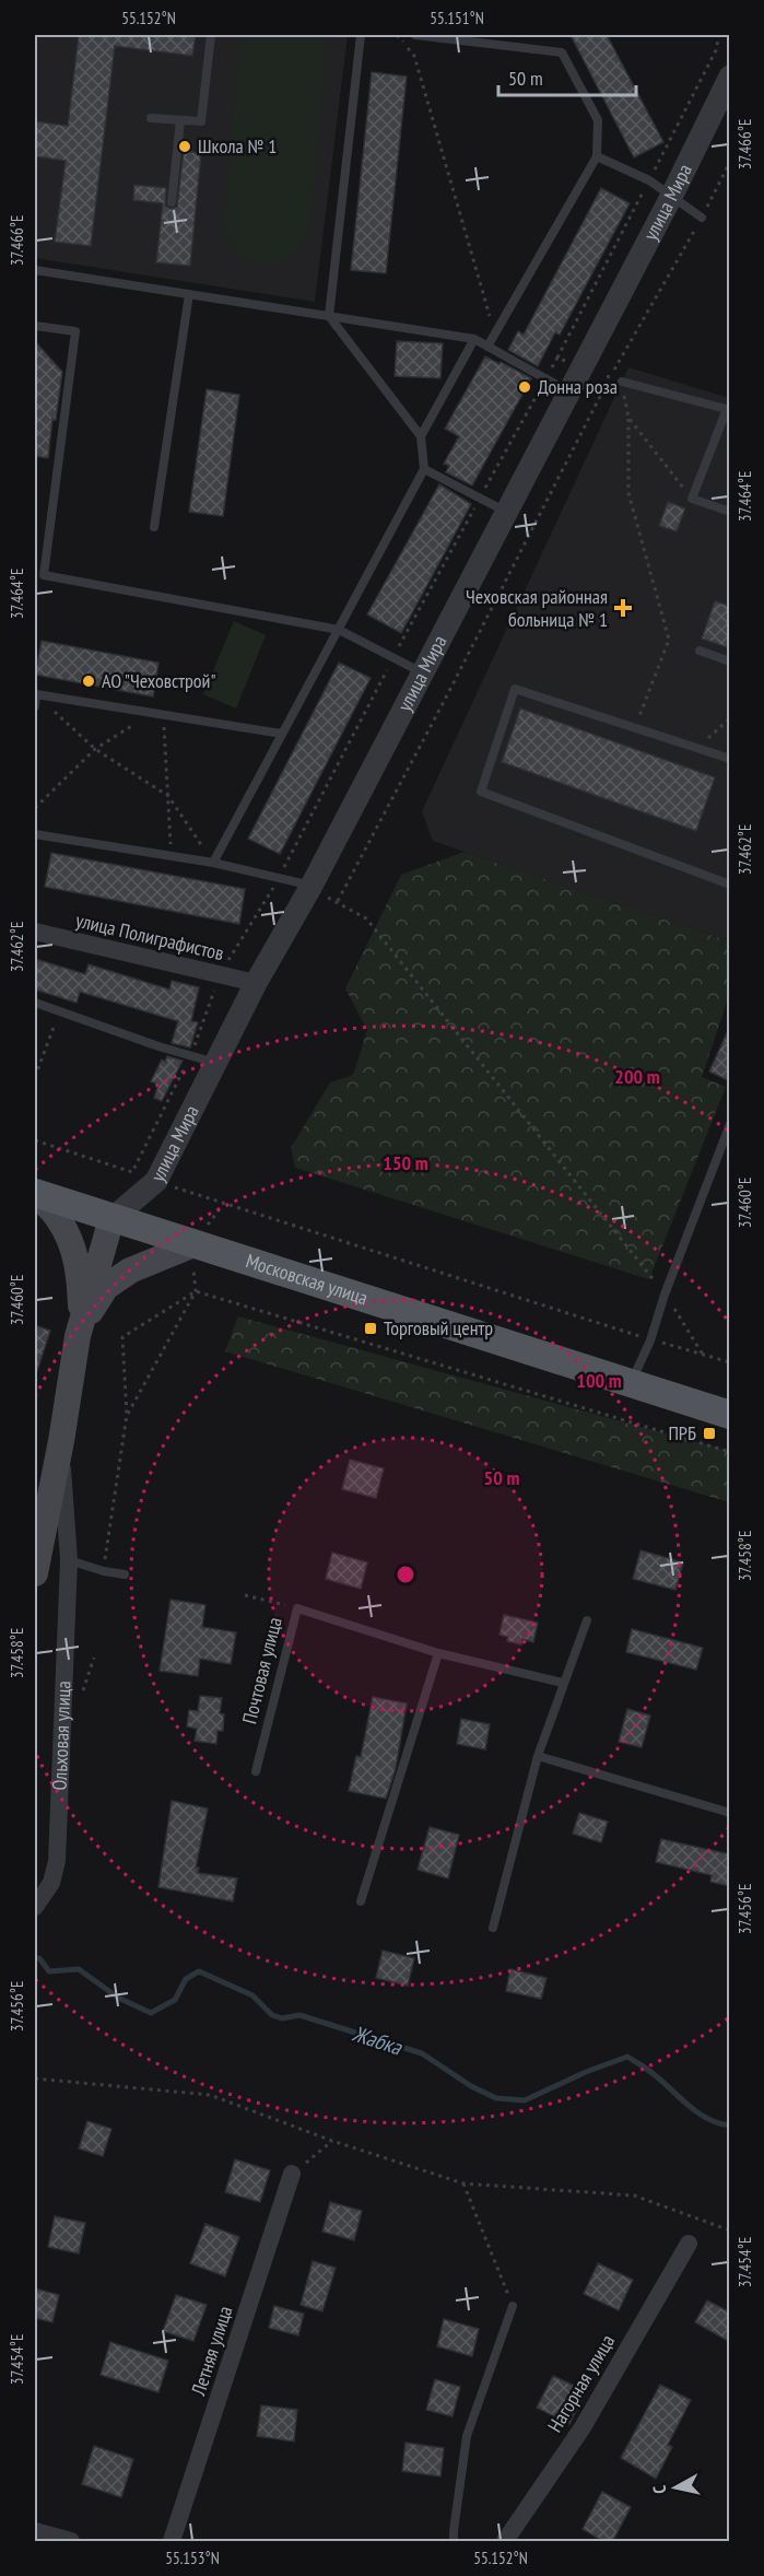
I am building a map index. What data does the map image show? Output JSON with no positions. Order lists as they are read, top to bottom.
{
  "streets": {
    "main road": ["Московская улица", "Ольховая улица"],
    "street": [
      "улица Мира",
      "улица Полиграфистов",
      "Летняя улица",
      "Нагорная улица"
    ],
    "lane": ["Почтовая улица"]
  },
  "crossings": [
    ["улица Мира", "улица Полиграфистов"],
    ["улица Мира", "Московская улица"],
    ["улица Мира", "Ольховая улица"],
    ["Московская улица", "Ольховая улица"]
  ],
  "water": ["Жабка"],
  "places": {
    "other": ["Школа № 1", "Донна роза", "АО \"Чеховстрой\""],
    "health": ["Чеховская районная больница № 1"],
    "transit": ["Торговый центр", "ПРБ"]
  },
  "scale_bar": "50 m",
  "north": "left",
  "coordinates": [
    "55.152°N",
    "55.151°N",
    "37.466°E",
    "37.464°E",
    "37.462°E",
    "37.460°E",
    "37.458°E",
    "37.456°E",
    "37.454°E",
    "55.153°N"
  ],
  "rings": [
    "200 m",
    "150 m",
    "100 m",
    "50 m"
  ]
}
